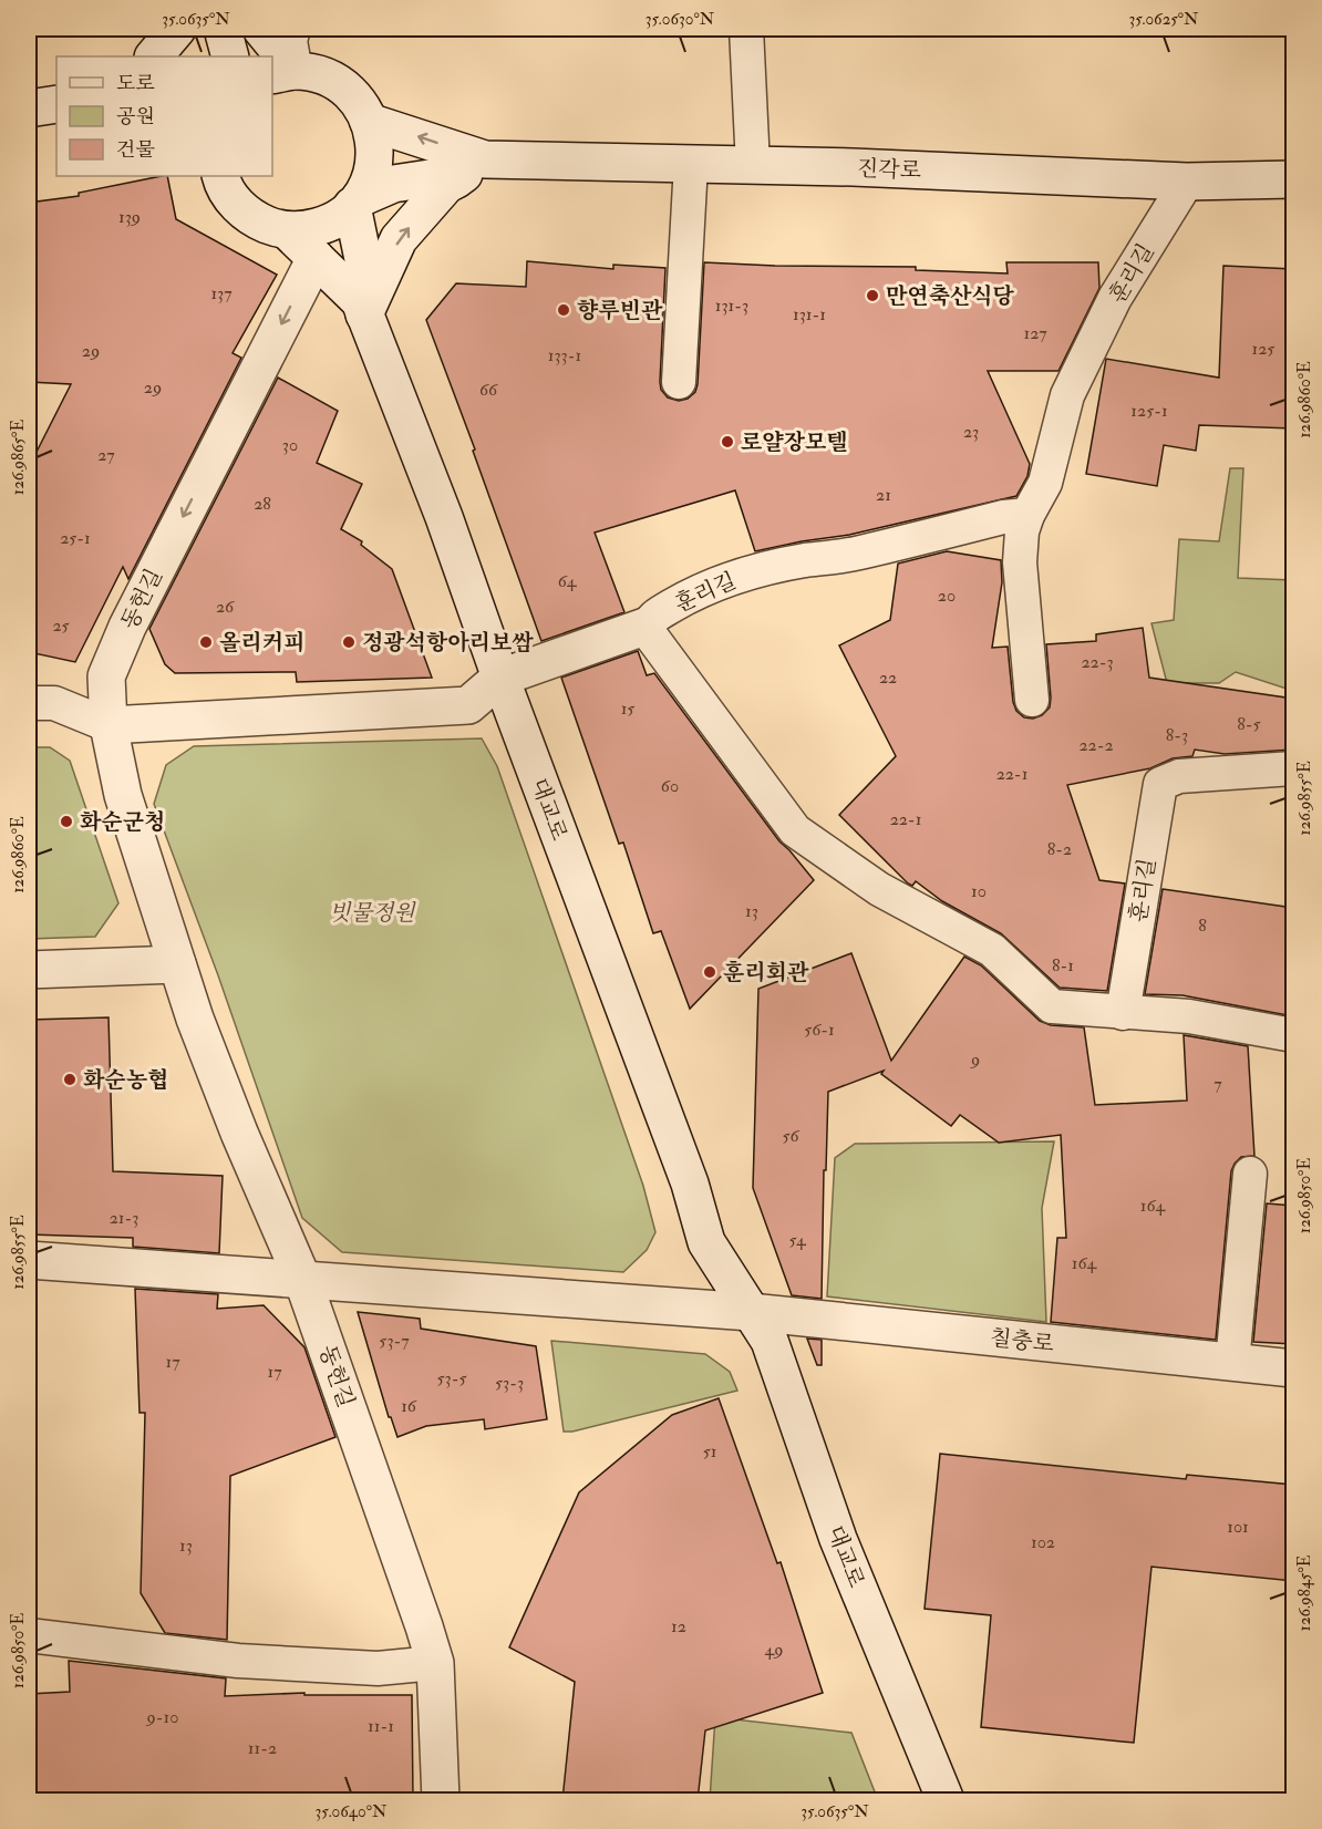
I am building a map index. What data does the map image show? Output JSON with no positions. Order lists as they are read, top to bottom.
{
  "streets": {
    "street": [
      "진각로",
      "동헌길",
      "대교로",
      "칠충로"
    ],
    "lane": ["훈리길"]
  },
  "crossings": [
    ["진각로", "훈리길"],
    ["대교로", "칠충로"]
  ],
  "parks": ["빗물정원"],
  "places": [
    "만연축산식당",
    "향루빈관",
    "로얄장모텔",
    "올리커피",
    "정광석항아리보쌈",
    "화순군청",
    "훈리회관",
    "화순농협"
  ],
  "house_numbers": [
    "139",
    "137",
    "131-3",
    "131-1",
    "127",
    "125",
    "29",
    "133-1",
    "29",
    "66",
    "125-1",
    "23",
    "30",
    "27",
    "21",
    "28",
    "25-1",
    "64",
    "20",
    "26",
    "25",
    "22-3",
    "22",
    "15",
    "8-5",
    "8-3",
    "22-2",
    "22-1",
    "60",
    "22-1",
    "8-2",
    "10",
    "13",
    "8",
    "8-1",
    "56-1",
    "9",
    "7",
    "56",
    "164",
    "21-3",
    "54",
    "164",
    "53-7",
    "17",
    "17",
    "53-5",
    "53-3",
    "16",
    "51",
    "101",
    "102",
    "13",
    "12",
    "49",
    "9-10",
    "11-1",
    "11-2"
  ],
  "legend": ["도로", "공원", "건물"],
  "coordinates": [
    "35.0635°N",
    "35.0630°N",
    "35.0625°N",
    "126.9860°E",
    "126.9865°E",
    "126.9855°E",
    "126.9850°E",
    "126.9845°E",
    "35.0640°N"
  ]
}
